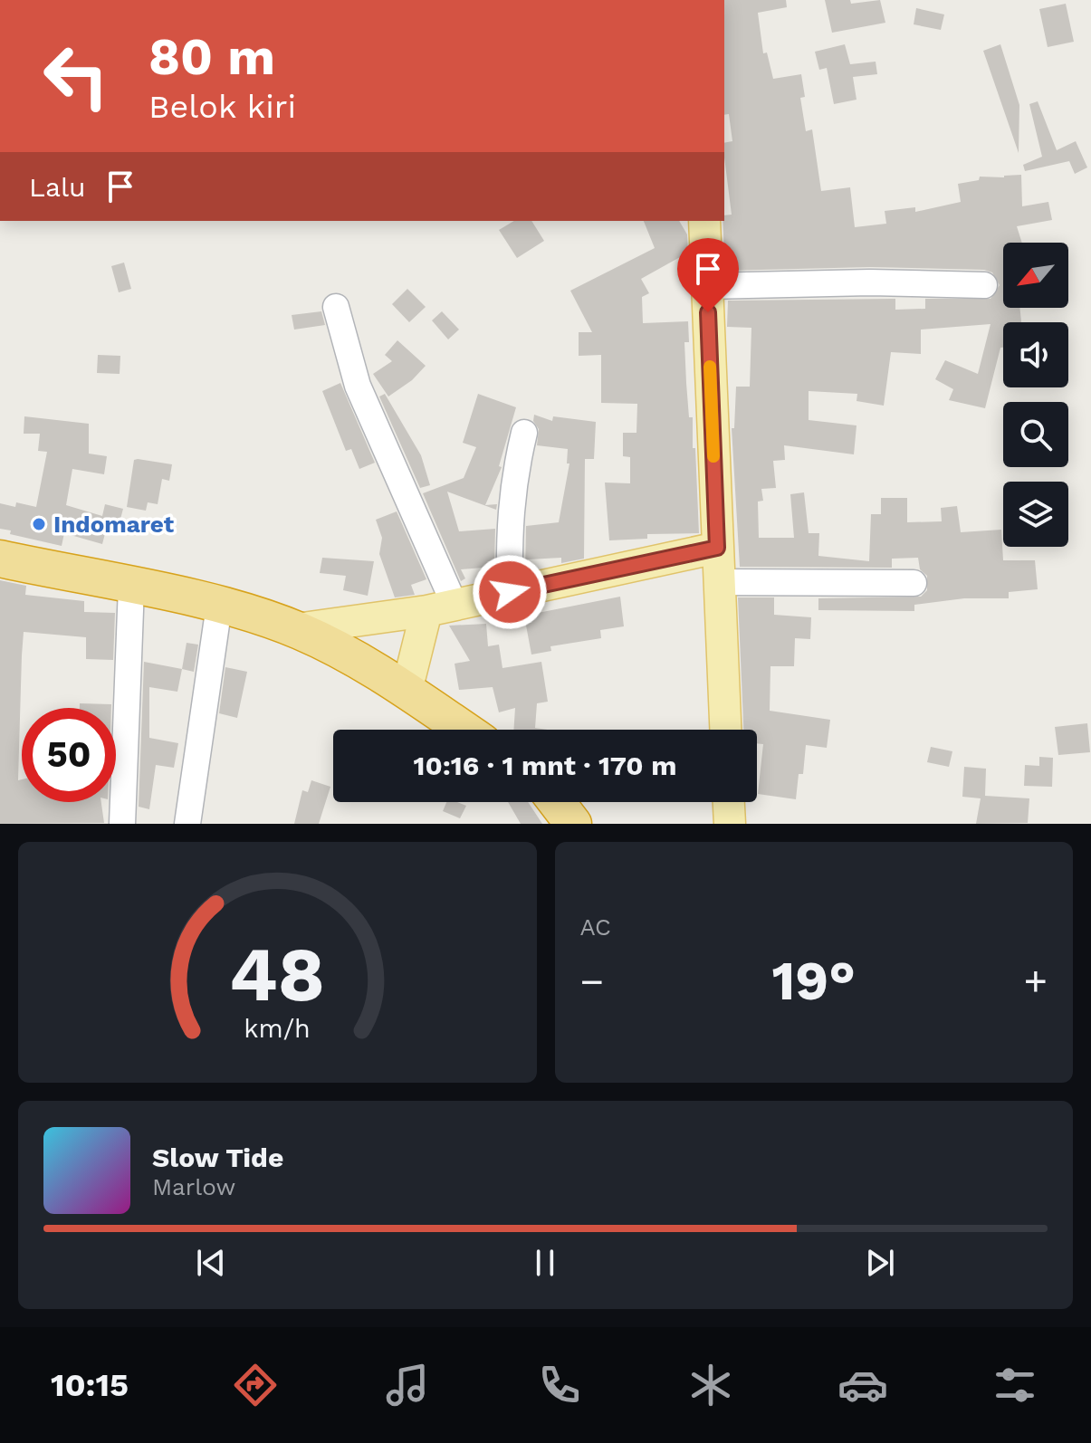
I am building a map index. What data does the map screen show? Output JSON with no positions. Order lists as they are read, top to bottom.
{
  "places": ["Indomaret"],
  "north": "bottom left",
  "page": {
    "turn": ["80 m", "Belok kiri"],
    "then": "Lalu",
    "limit": "50",
    "trip": "10:16 · 1 mnt · 170 m",
    "tile": "AC",
    "heat": ["−", "19°", "+"],
    "song": ["Slow Tide", "Marlow"],
    "tabs": "10:15",
    "gauge": ["48", "km/h"]
  }
}
